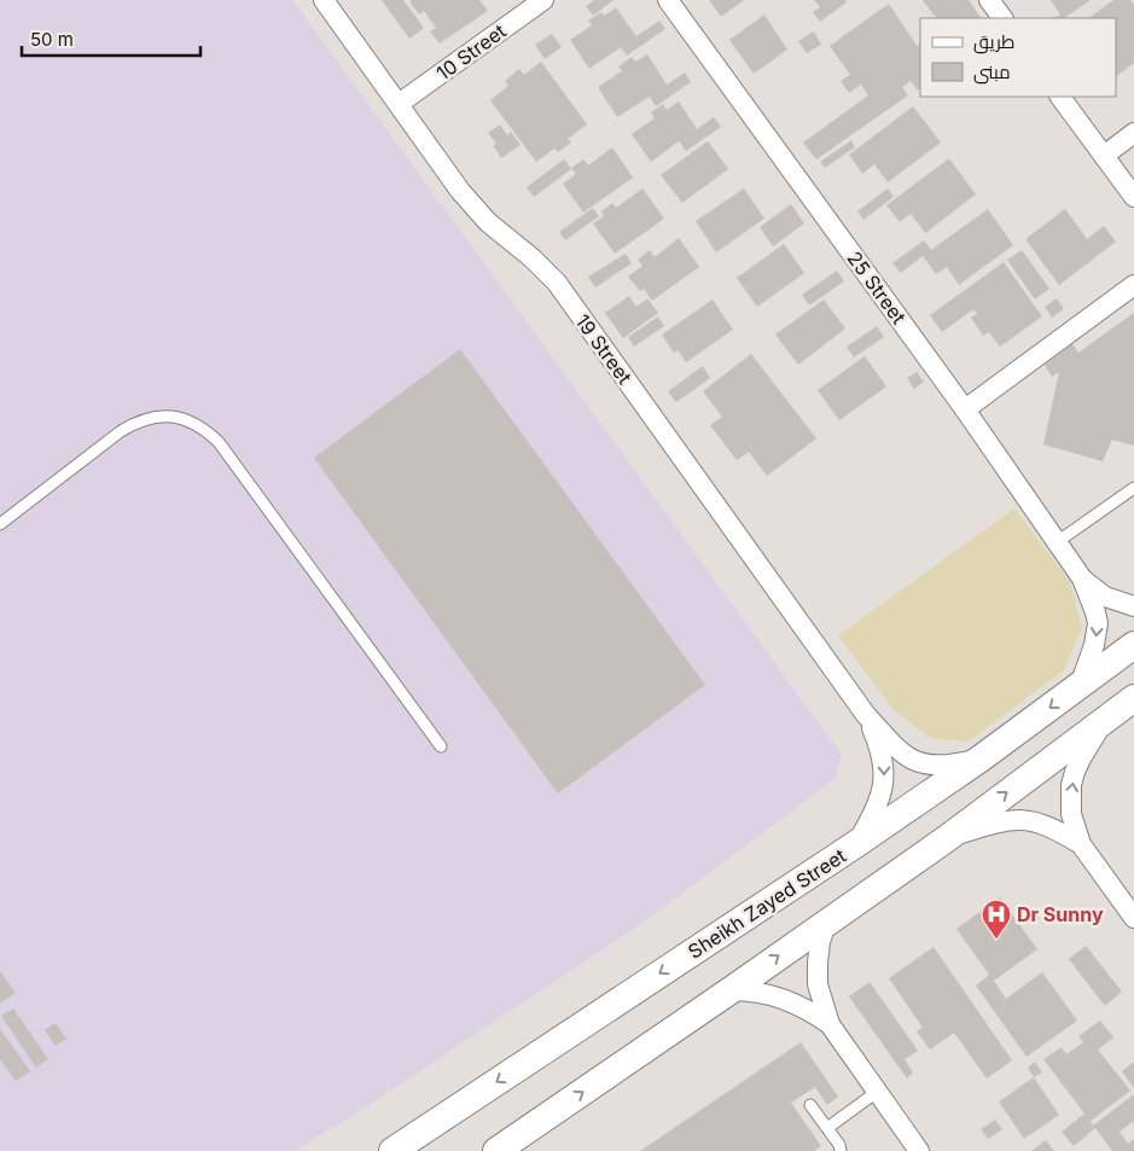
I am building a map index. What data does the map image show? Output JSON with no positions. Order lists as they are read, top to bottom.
{
  "streets": {
    "main road": ["Sheikh Zayed Street"],
    "street": ["10 Street", "25 Street", "19 Street"]
  },
  "crossings": [
    ["10 Street", "19 Street"],
    ["25 Street", "Sheikh Zayed Street"]
  ],
  "places": {
    "hospital": ["Dr Sunny"]
  },
  "legend": ["طريق", "مبنى"],
  "scale_bar": "50 m"
}
